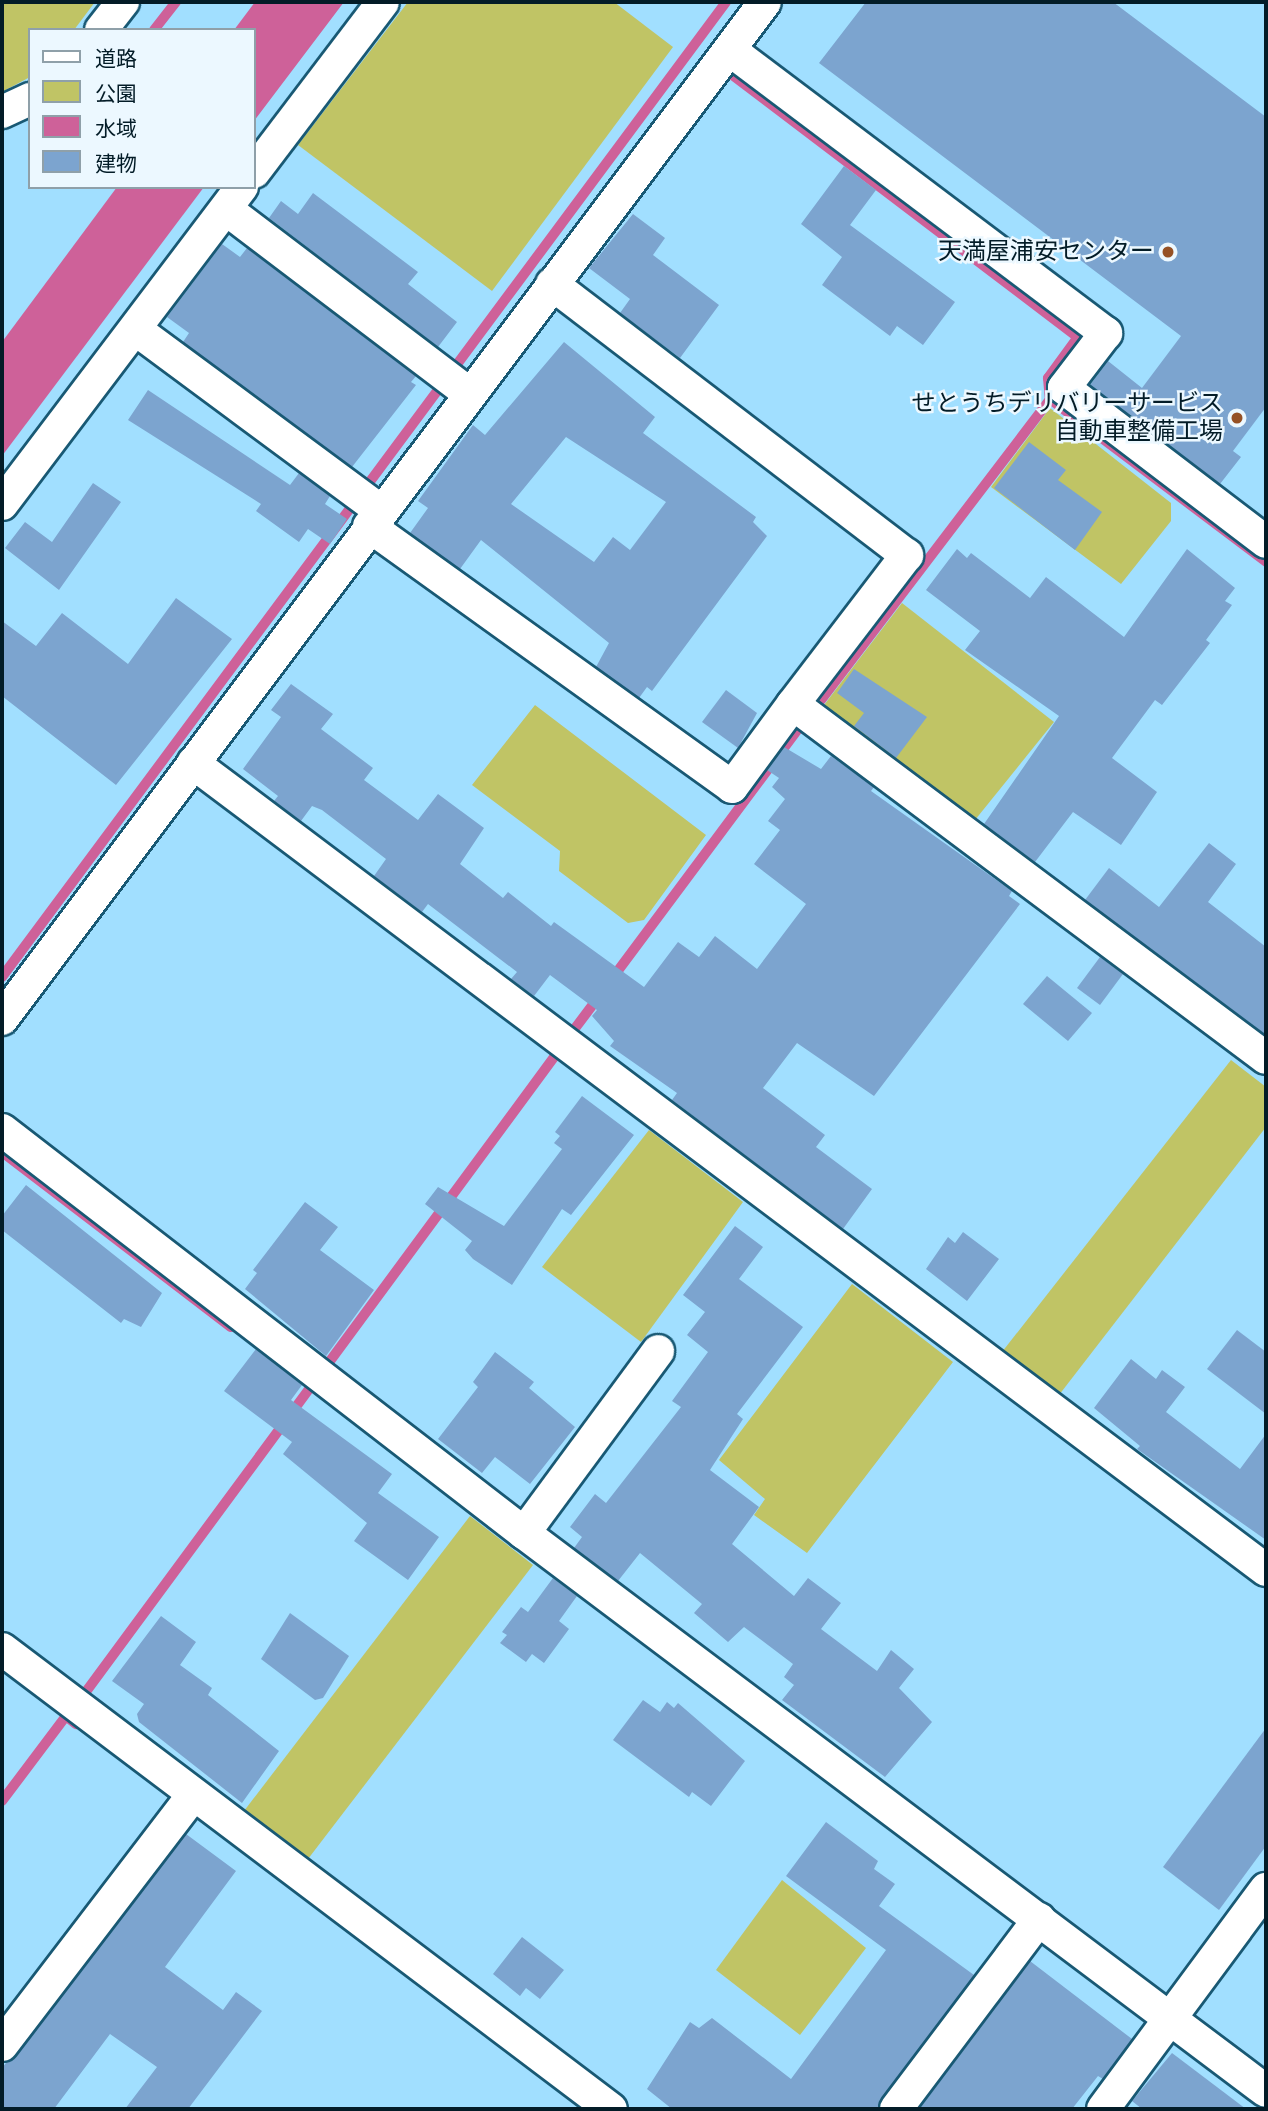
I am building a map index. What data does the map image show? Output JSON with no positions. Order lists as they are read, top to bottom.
{
  "places": ["天満屋浦安センター", "せとうちデリバリーサービス 自動車整備工場"],
  "legend": [
    "道路",
    "公園",
    "水域",
    "建物"
  ]
}
